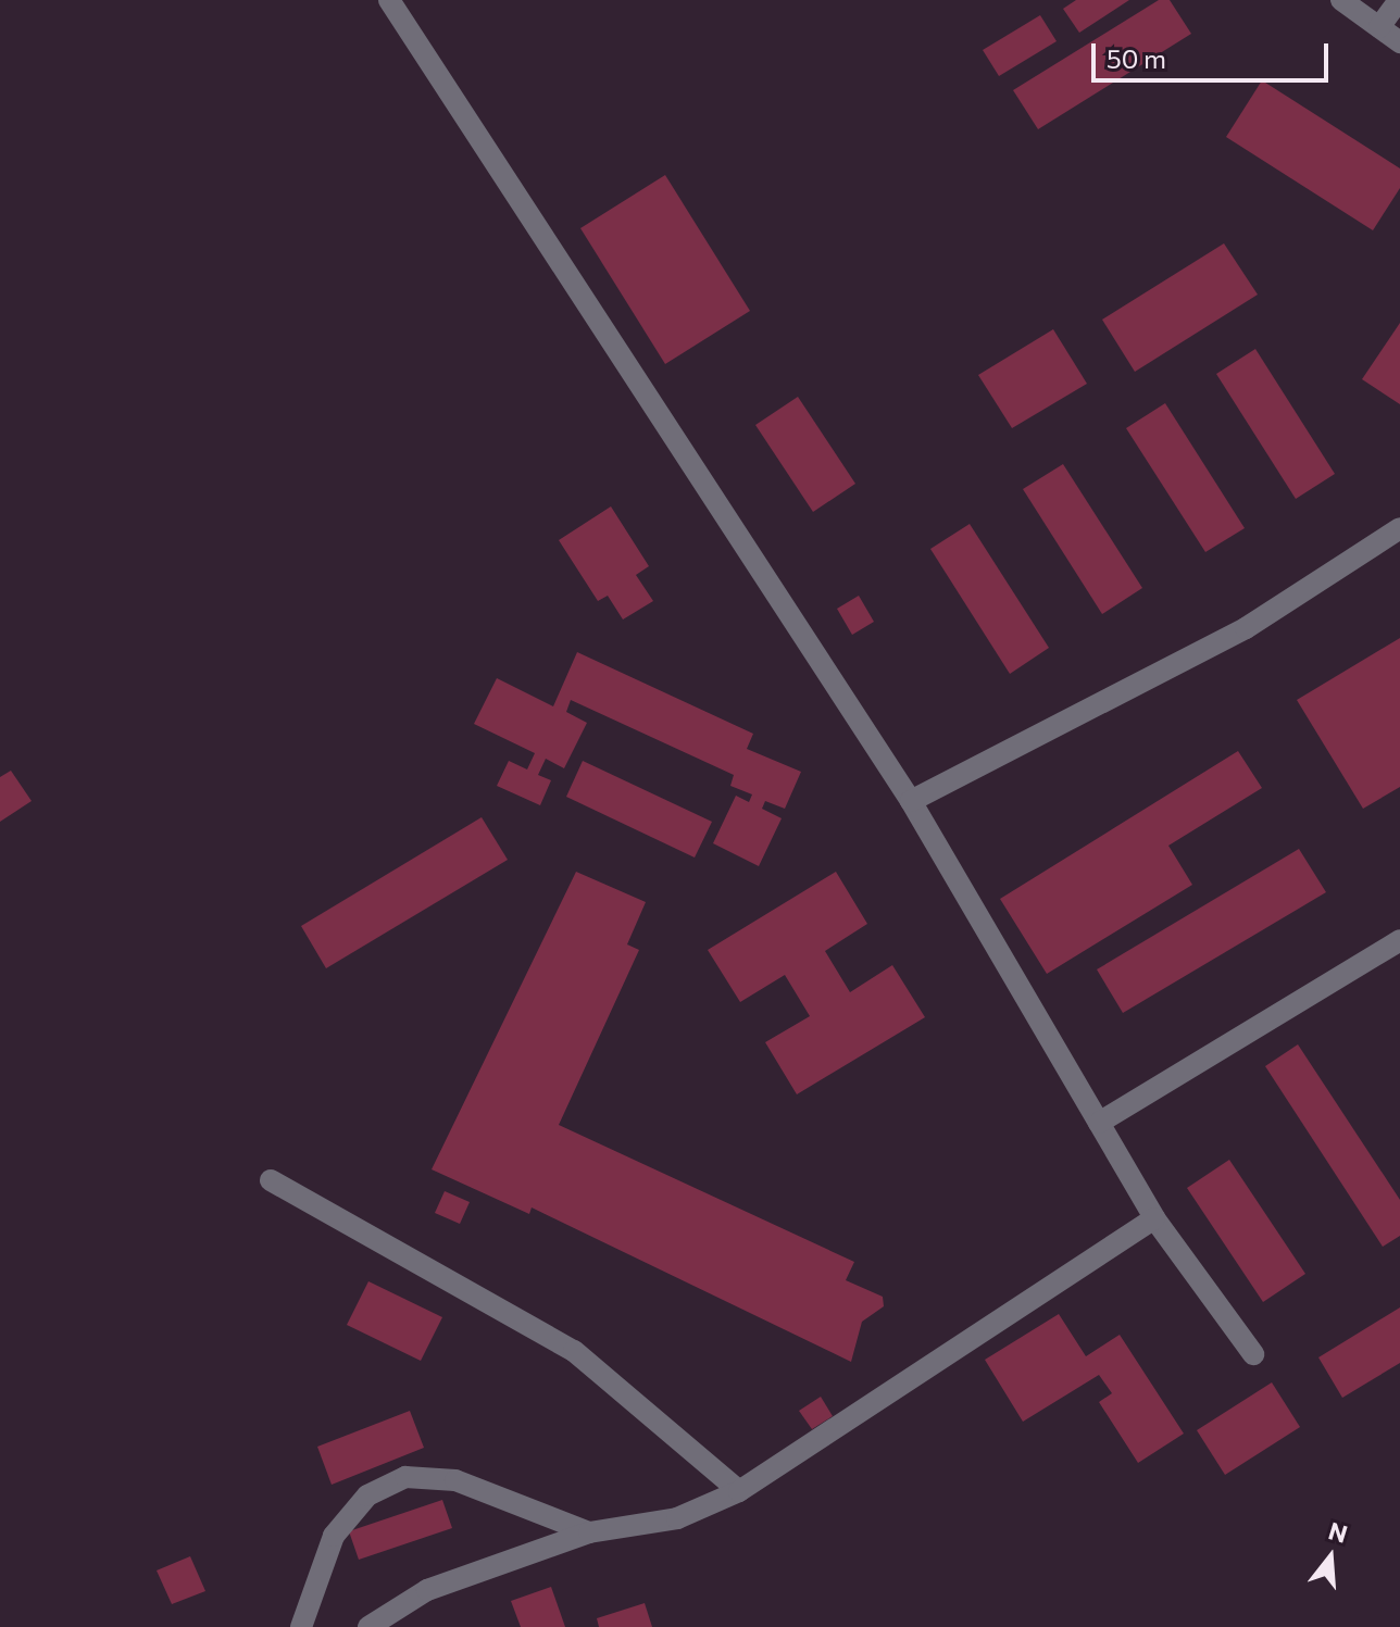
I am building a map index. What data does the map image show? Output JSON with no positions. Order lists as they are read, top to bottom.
{
  "scale_bar": "50 m",
  "north": "top"
}
